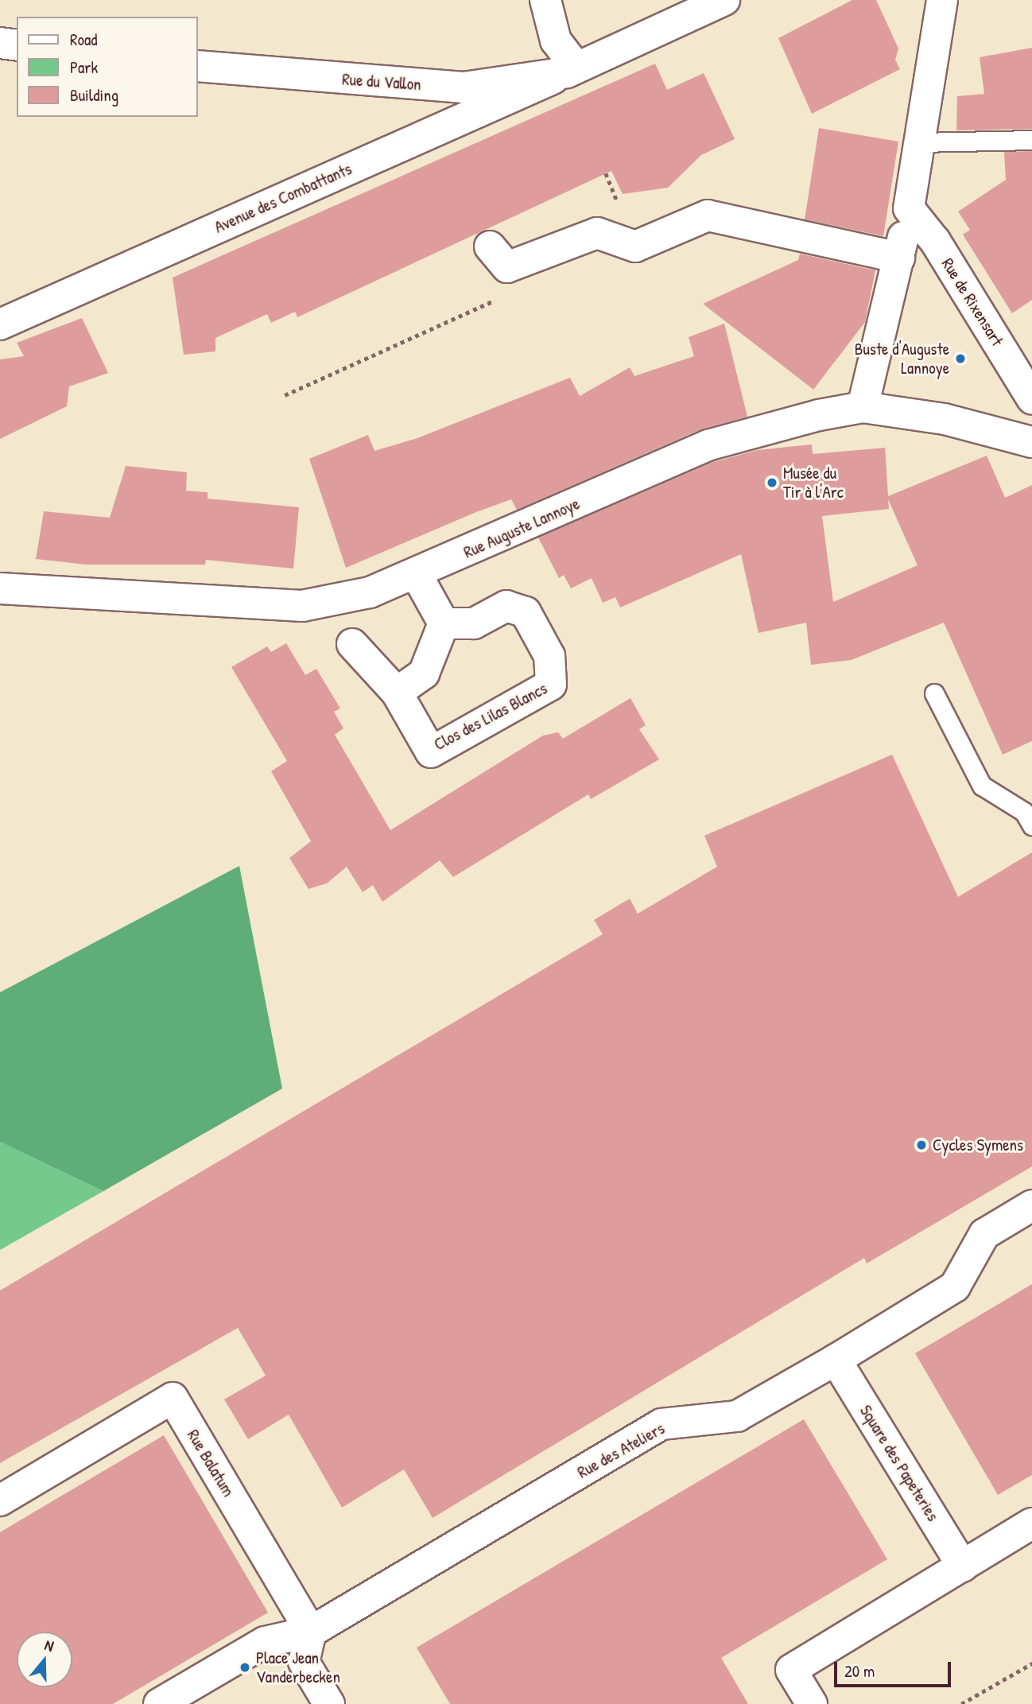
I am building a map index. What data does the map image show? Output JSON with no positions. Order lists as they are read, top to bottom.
{
  "streets": {
    "street": [
      "Rue du Vallon",
      "Avenue des Combattants",
      "Rue de Rixensart",
      "Rue Auguste Lannoye",
      "Clos des Lilas Blancs",
      "Rue des Ateliers",
      "Rue Balatum",
      "Square des Papeteries"
    ]
  },
  "crossings": [
    ["Rue du Vallon", "Avenue des Combattants"],
    ["Rue des Ateliers", "Rue Balatum"],
    ["Rue des Ateliers", "Square des Papeteries"]
  ],
  "places": [
    "Buste d'Auguste Lannoye",
    "Musée du Tir à l'Arc",
    "Cycles Symens",
    "Place Jean Vanderbecken"
  ],
  "legend": ["Road", "Park", "Building"],
  "scale_bar": "20 m",
  "north": "top"
}
